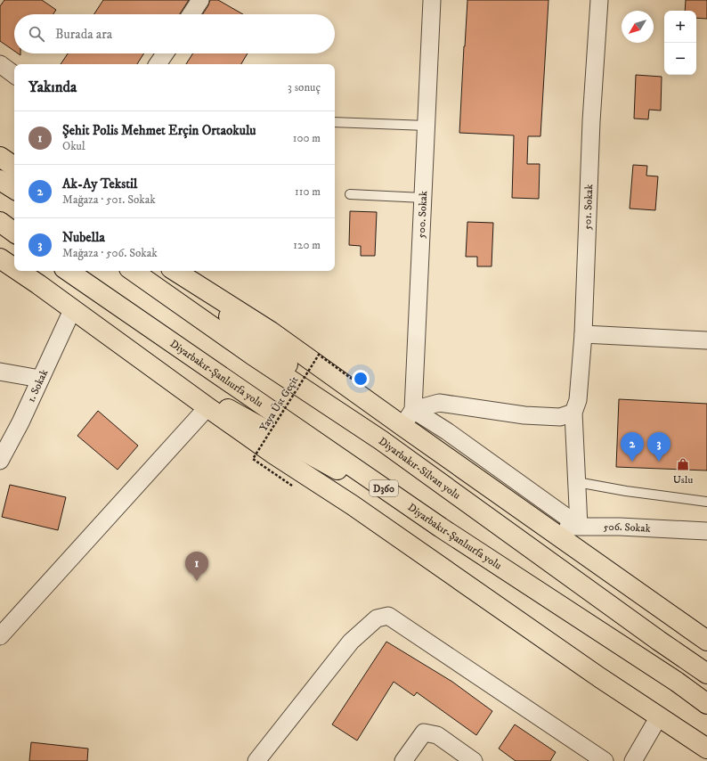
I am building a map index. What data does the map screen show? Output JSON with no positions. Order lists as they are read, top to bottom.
{
  "streets": {
    "highway": ["Diyarbakır-Şanlıurfa yolu", "Diyarbakır-Silvan yolu", "D360"],
    "street": [
      "501. Sokak",
      "500. Sokak",
      "1. Sokak",
      "506. Sokak"
    ],
    "path": ["Yaya Üst Geçit"]
  },
  "crossings": [
    ["501. Sokak", "506. Sokak"]
  ],
  "places": {
    "shop": ["Uslu"]
  },
  "north": "bottom left",
  "page": {
    "map_buttons": ["+", "−"],
    "search": "Burada ara",
    "heading": ["Yakında", "3 sonuç"],
    "list": [
      {
        "mark": "1",
        "name": "Şehit Polis Mehmet Erçin Ortaokulu",
        "note": "Okul",
        "value": "100 m"
      },
      {
        "mark": "2",
        "name": "Ak-Ay Tekstil",
        "note": "Mağaza · 501. Sokak",
        "value": "110 m"
      },
      {
        "mark": "3",
        "name": "Nubella",
        "note": "Mağaza · 506. Sokak",
        "value": "120 m"
      }
    ],
    "pins": ["2", "3", "1"]
  }
}
